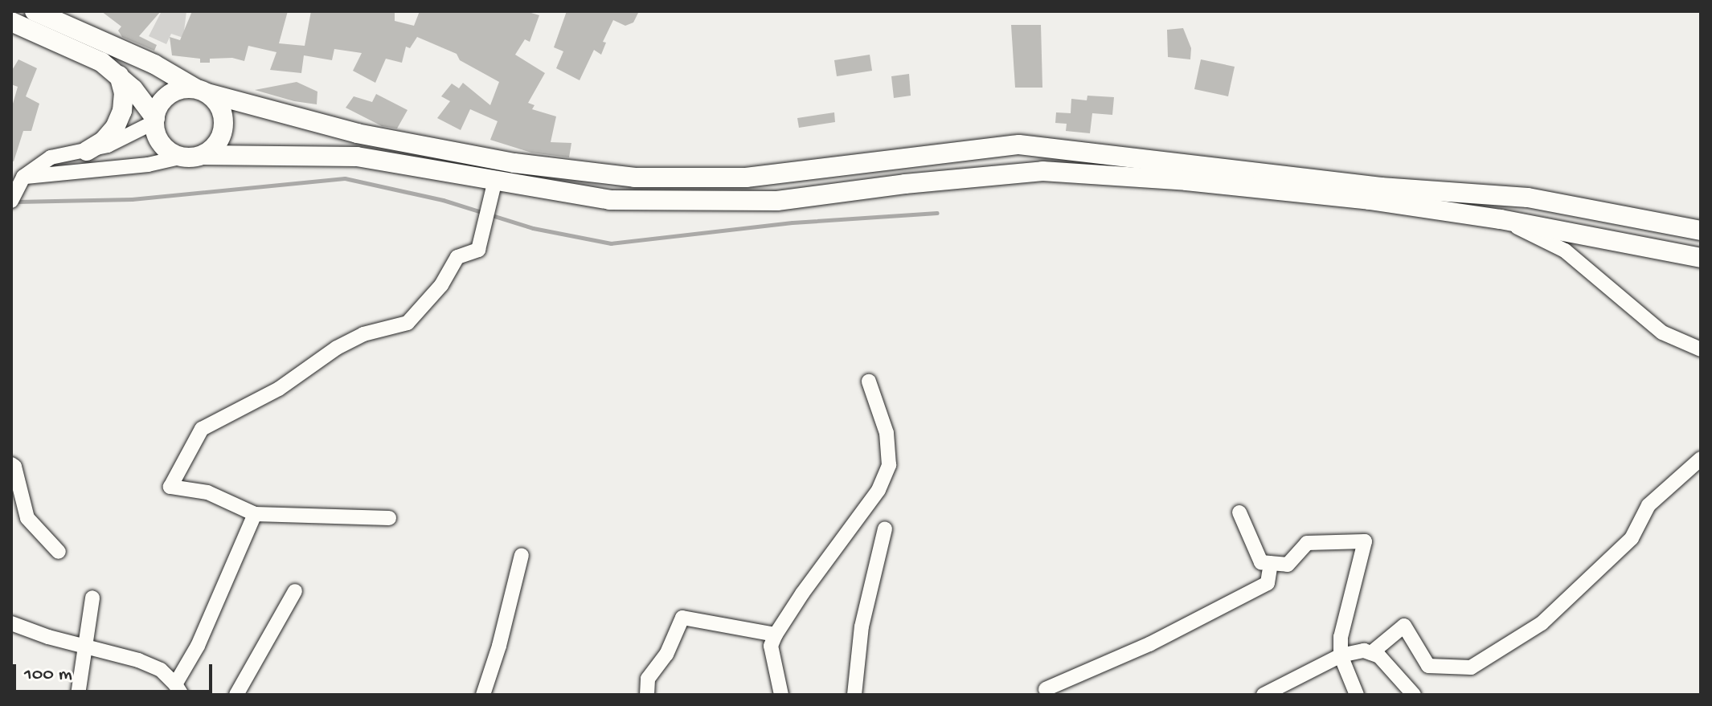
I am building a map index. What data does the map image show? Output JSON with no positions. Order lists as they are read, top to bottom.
{
  "scale_bar": "100 m"
}
